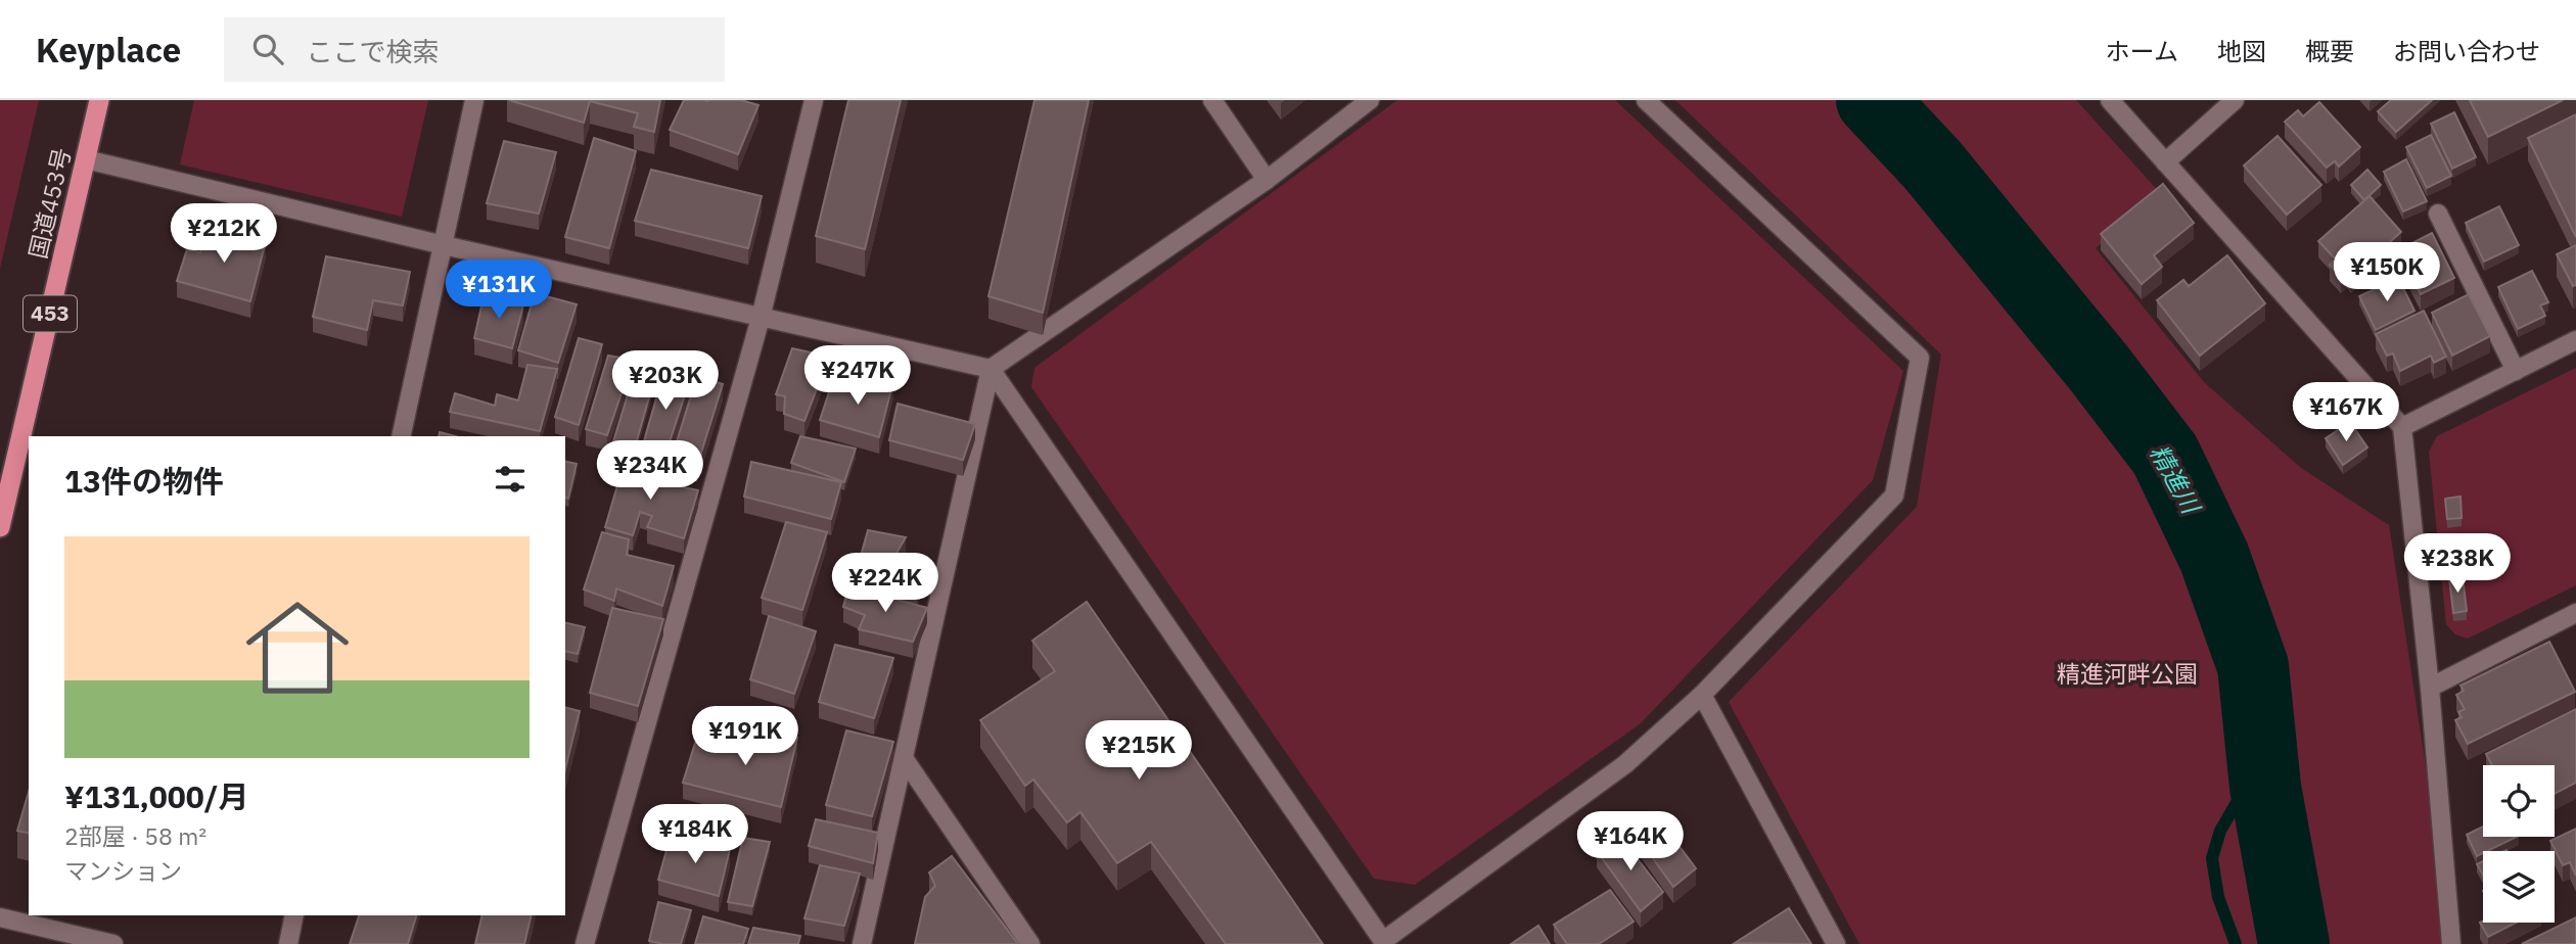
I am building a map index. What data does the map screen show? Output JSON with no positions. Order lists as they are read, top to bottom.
{
  "streets": {
    "highway": ["国道453号", "453"]
  },
  "water": ["精進川"],
  "parks": ["精進河畔公園"],
  "page": {
    "header": "Keyplace",
    "search": "ここで検索",
    "nav": [
      "ホーム",
      "地図",
      "概要",
      "お問い合わせ"
    ],
    "price": [
      "¥212K",
      "¥150K",
      "¥131K",
      "¥247K",
      "¥203K",
      "¥167K",
      "¥234K",
      "¥238K",
      "¥224K",
      "¥191K",
      "¥215K",
      "¥184K",
      "¥164K"
    ],
    "heading": "13件の物件",
    "list": [
      {
        "name": "¥131,000/月",
        "note": "2部屋 · 58 m² · マンション"
      }
    ]
  }
}
